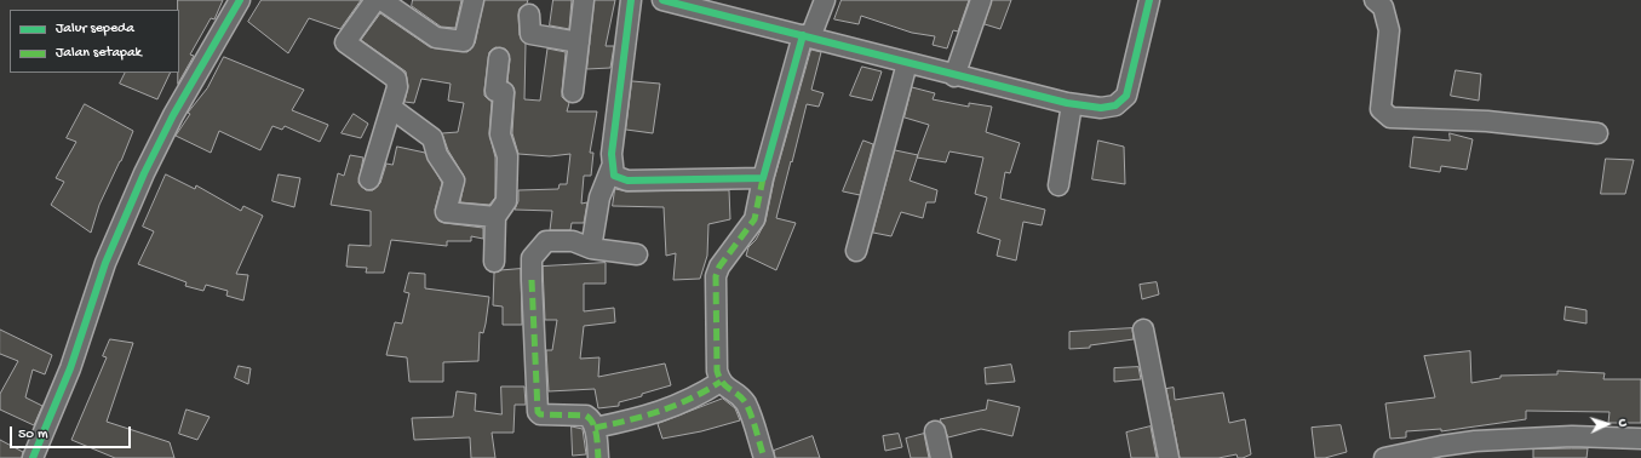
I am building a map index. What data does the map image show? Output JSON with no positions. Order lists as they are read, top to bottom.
{
  "legend": ["Jalur sepeda", "Jalan setapak"],
  "scale_bar": "50 m",
  "north": "right"
}
